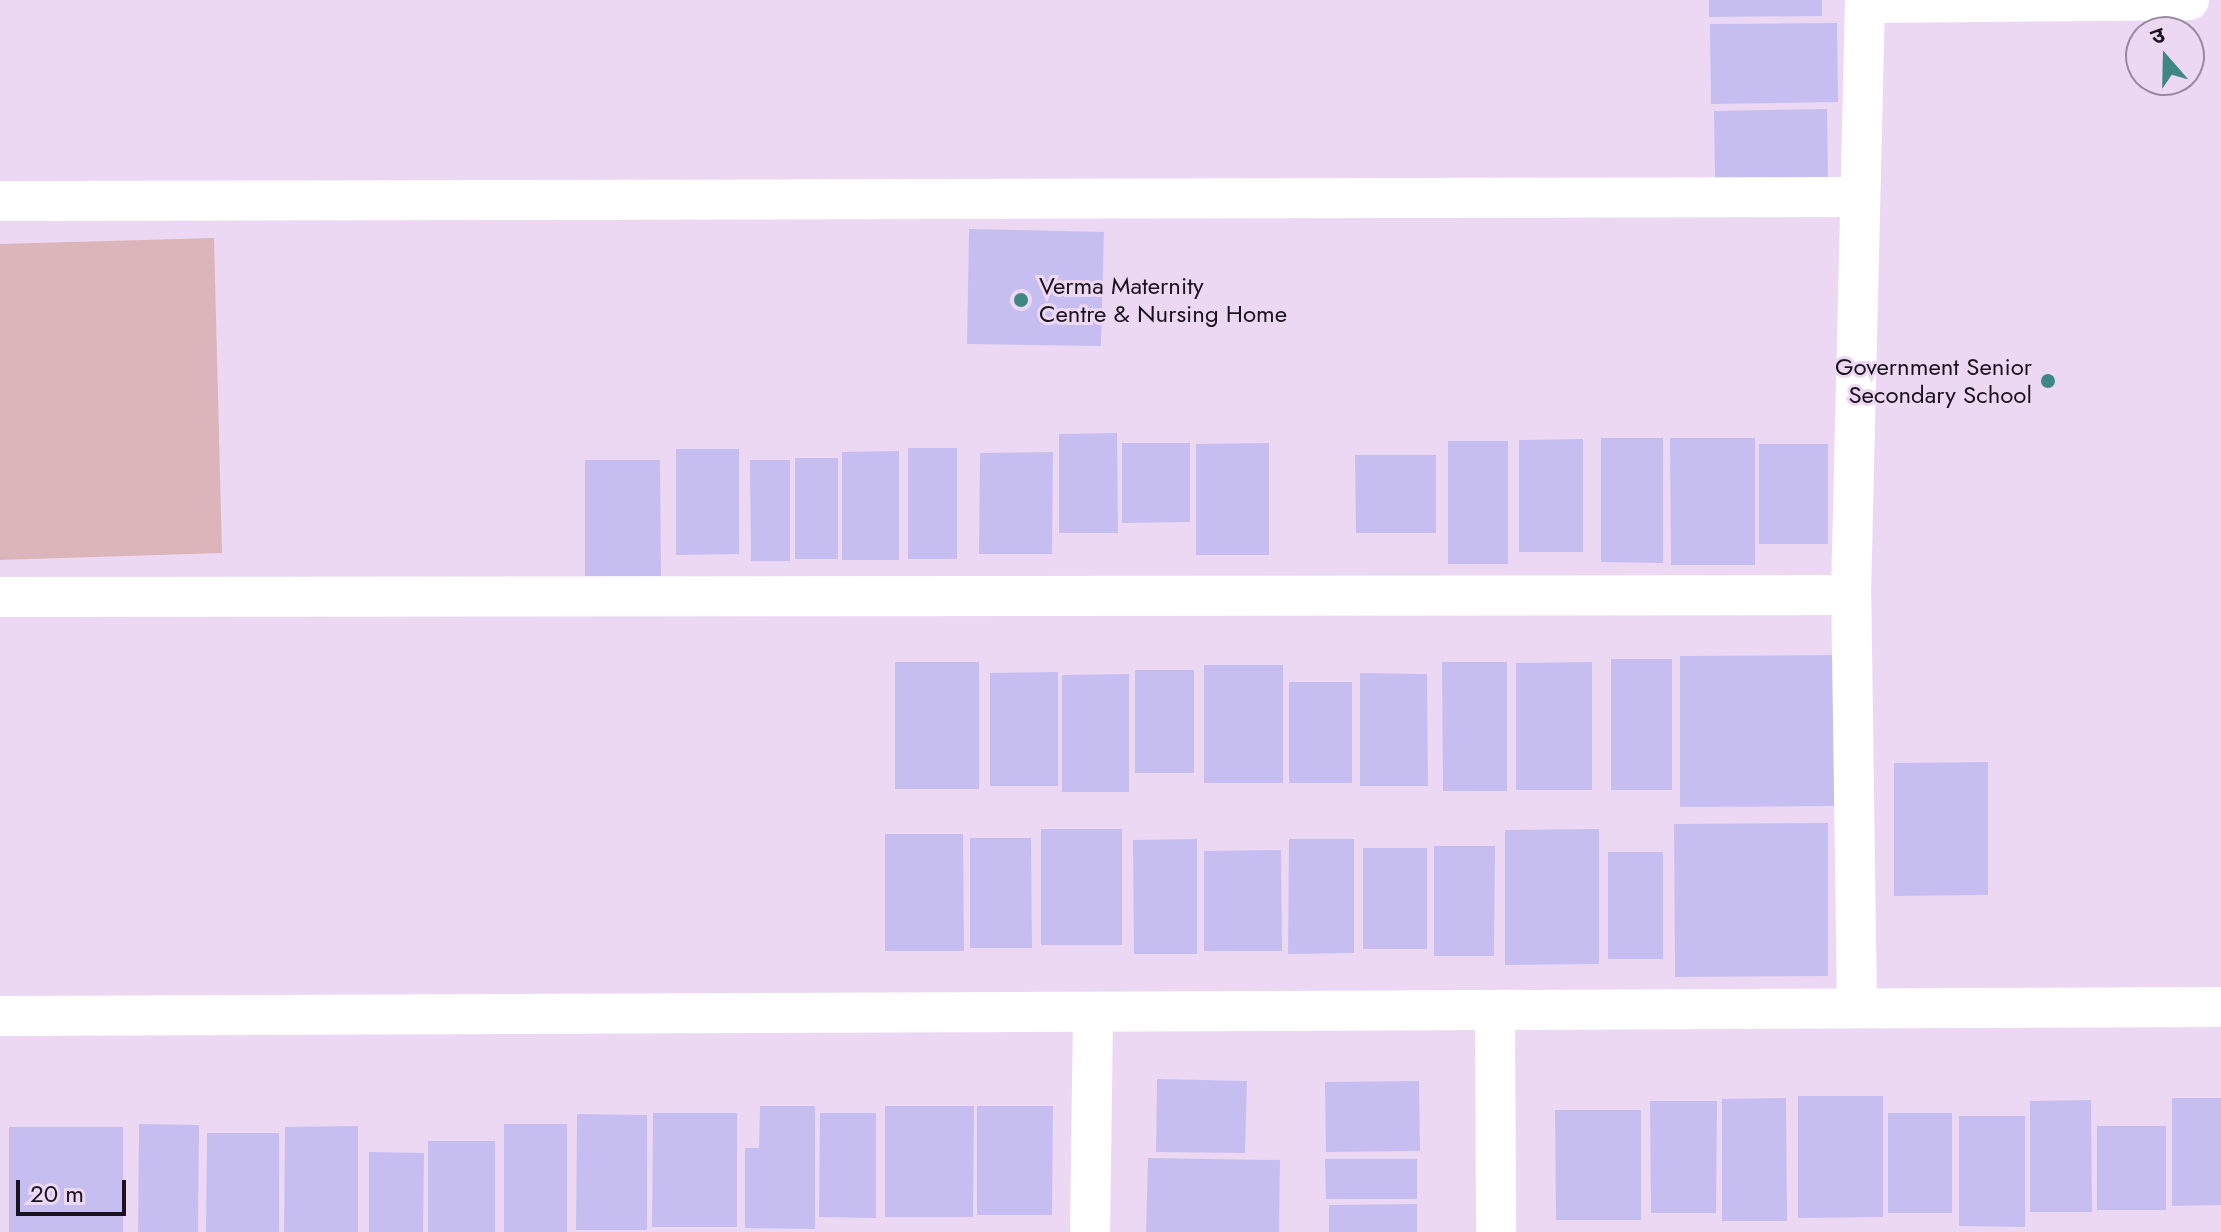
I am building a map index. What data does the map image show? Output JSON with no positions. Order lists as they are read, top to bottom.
{
  "places": ["Verma Maternity Centre & Nursing Home", "Government Senior Secondary School"],
  "scale_bar": "20 m",
  "north": "top"
}
